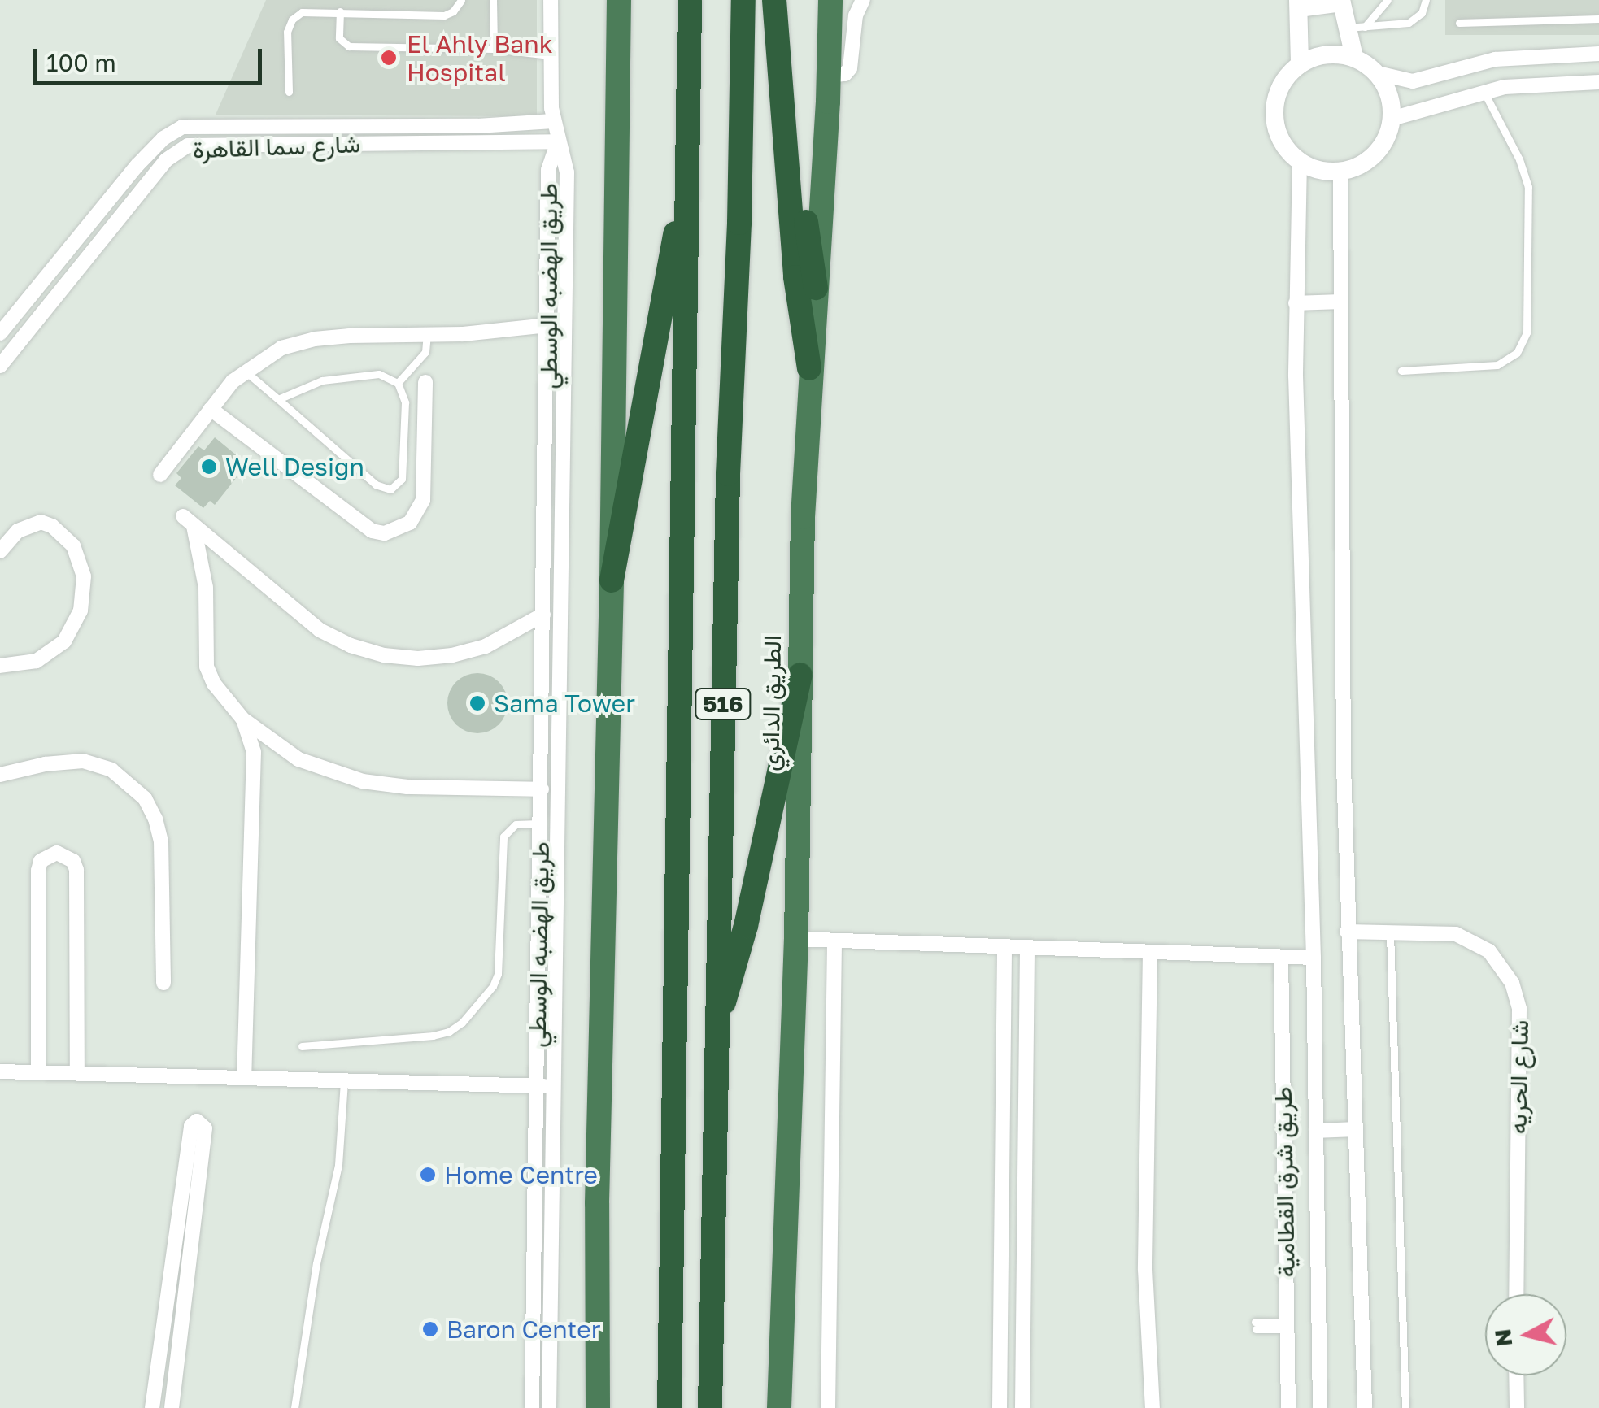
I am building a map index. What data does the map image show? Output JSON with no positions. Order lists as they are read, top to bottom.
{
  "streets": {
    "highway": ["الطريق الدائري", "516"],
    "street": [
      "شارع سما القاهرة",
      "طريق الهضبه الوسطي",
      "شارع الحريه",
      "طريق شرق القطامية"
    ]
  },
  "crossings": [
    ["شارع سما القاهرة", "طريق الهضبه الوسطي"],
    ["الطريق الدائري", "516"]
  ],
  "places": [
    "El Ahly Bank Hospital",
    "Well Design",
    "Sama Tower",
    "Home Centre",
    "Baron Center"
  ],
  "scale_bar": "100 m",
  "north": "left"
}
